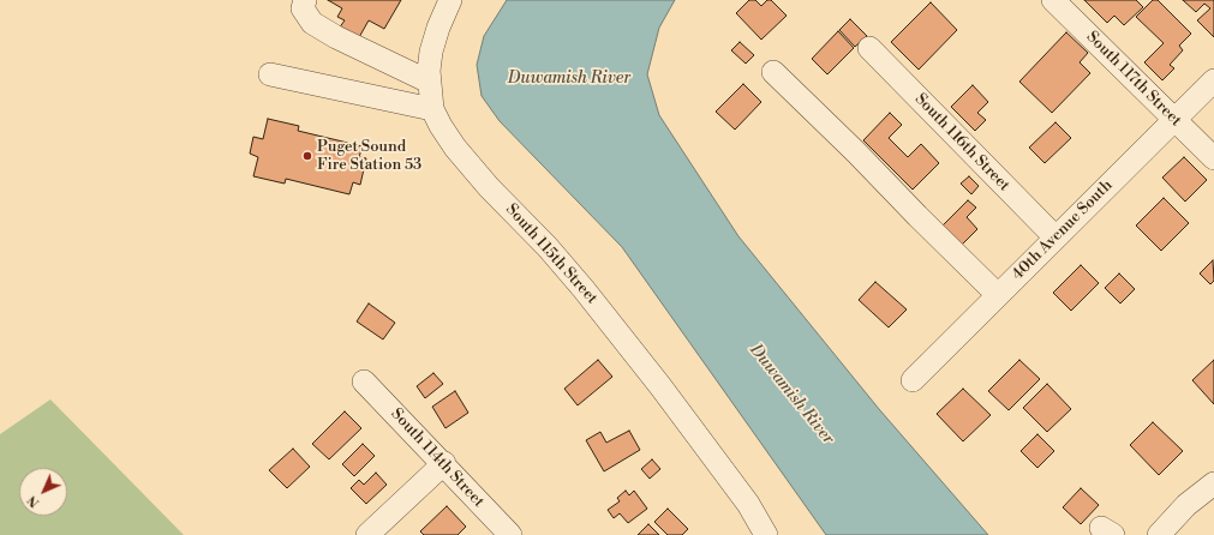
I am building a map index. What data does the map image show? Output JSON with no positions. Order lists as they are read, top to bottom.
{
  "streets": {
    "street": [
      "South 117th Street",
      "South 116th Street",
      "40th Avenue South",
      "South 115th Street",
      "South 114th Street"
    ]
  },
  "crossings": [
    ["South 117th Street", "40th Avenue South"],
    ["South 116th Street", "40th Avenue South"]
  ],
  "water": ["Duwamish River"],
  "places": ["Puget Sound Fire Station 53"],
  "north": "bottom left"
}
